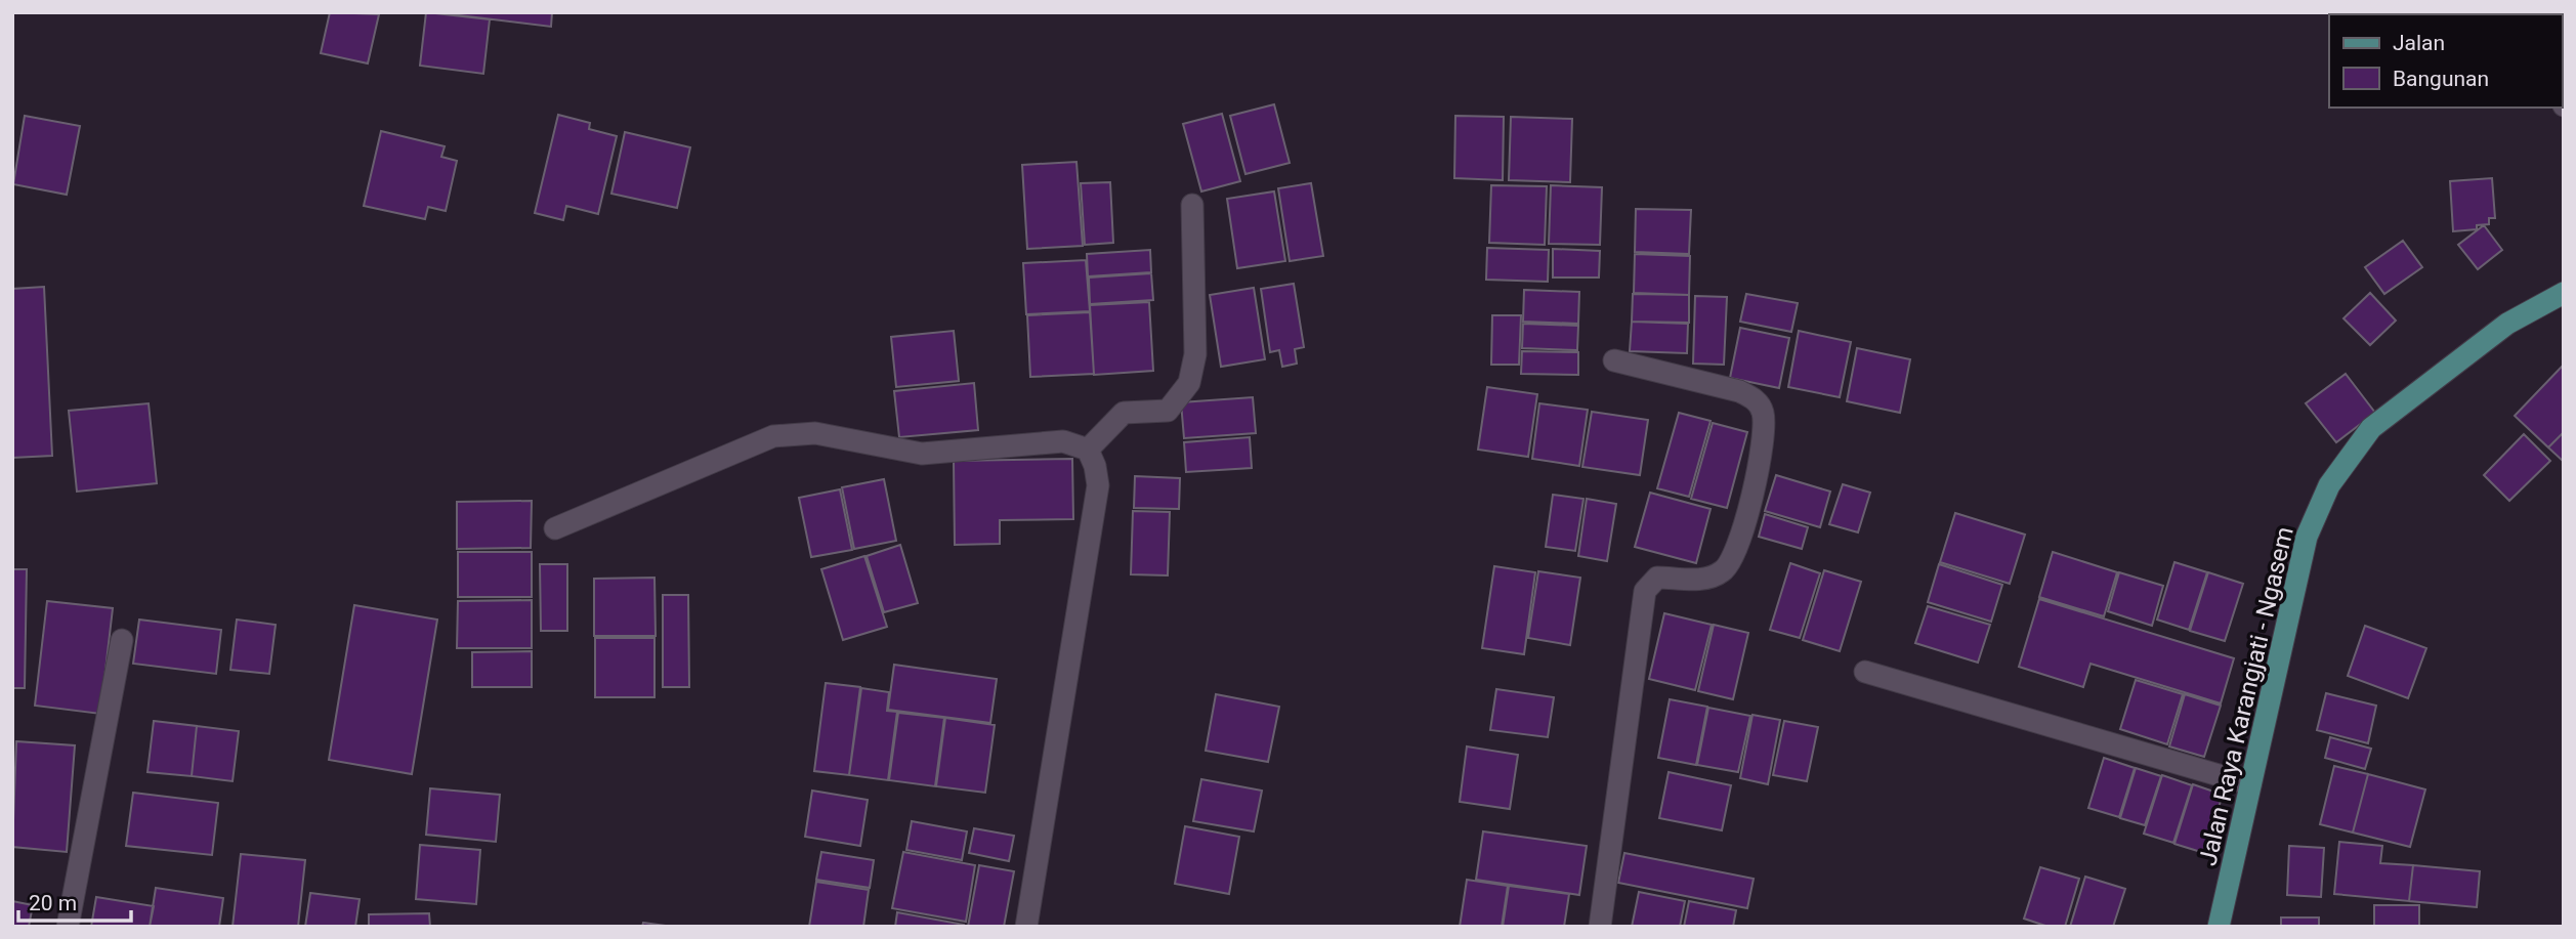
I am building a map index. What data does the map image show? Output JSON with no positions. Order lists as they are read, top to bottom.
{
  "streets": {
    "main road": ["Jalan Raya Karangjati - Ngasem"]
  },
  "legend": ["Jalan", "Bangunan"],
  "scale_bar": "20 m"
}
